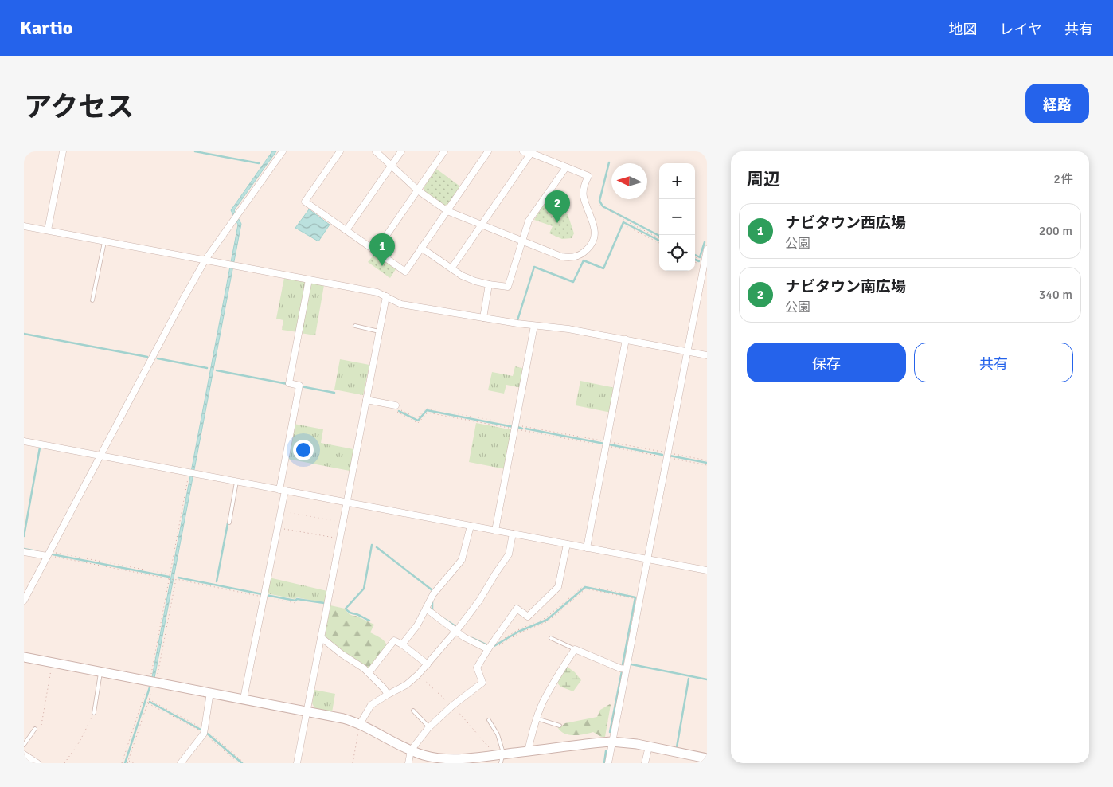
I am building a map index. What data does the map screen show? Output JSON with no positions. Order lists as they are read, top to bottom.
{
  "north": "left",
  "page": {
    "header": "Kartio",
    "nav": ["地図", "レイヤ", "共有"],
    "title": "アクセス",
    "buttons": [
      "経路",
      ["保存", "共有"]
    ],
    "heading": ["周辺", "2件"],
    "map_buttons": ["+", "−"],
    "pins": ["2", "1"],
    "list": [
      {
        "mark": "1",
        "name": "ナビタウン西広場",
        "note": "公園",
        "value": "200 m"
      },
      {
        "mark": "2",
        "name": "ナビタウン南広場",
        "note": "公園",
        "value": "340 m"
      }
    ]
  }
}
